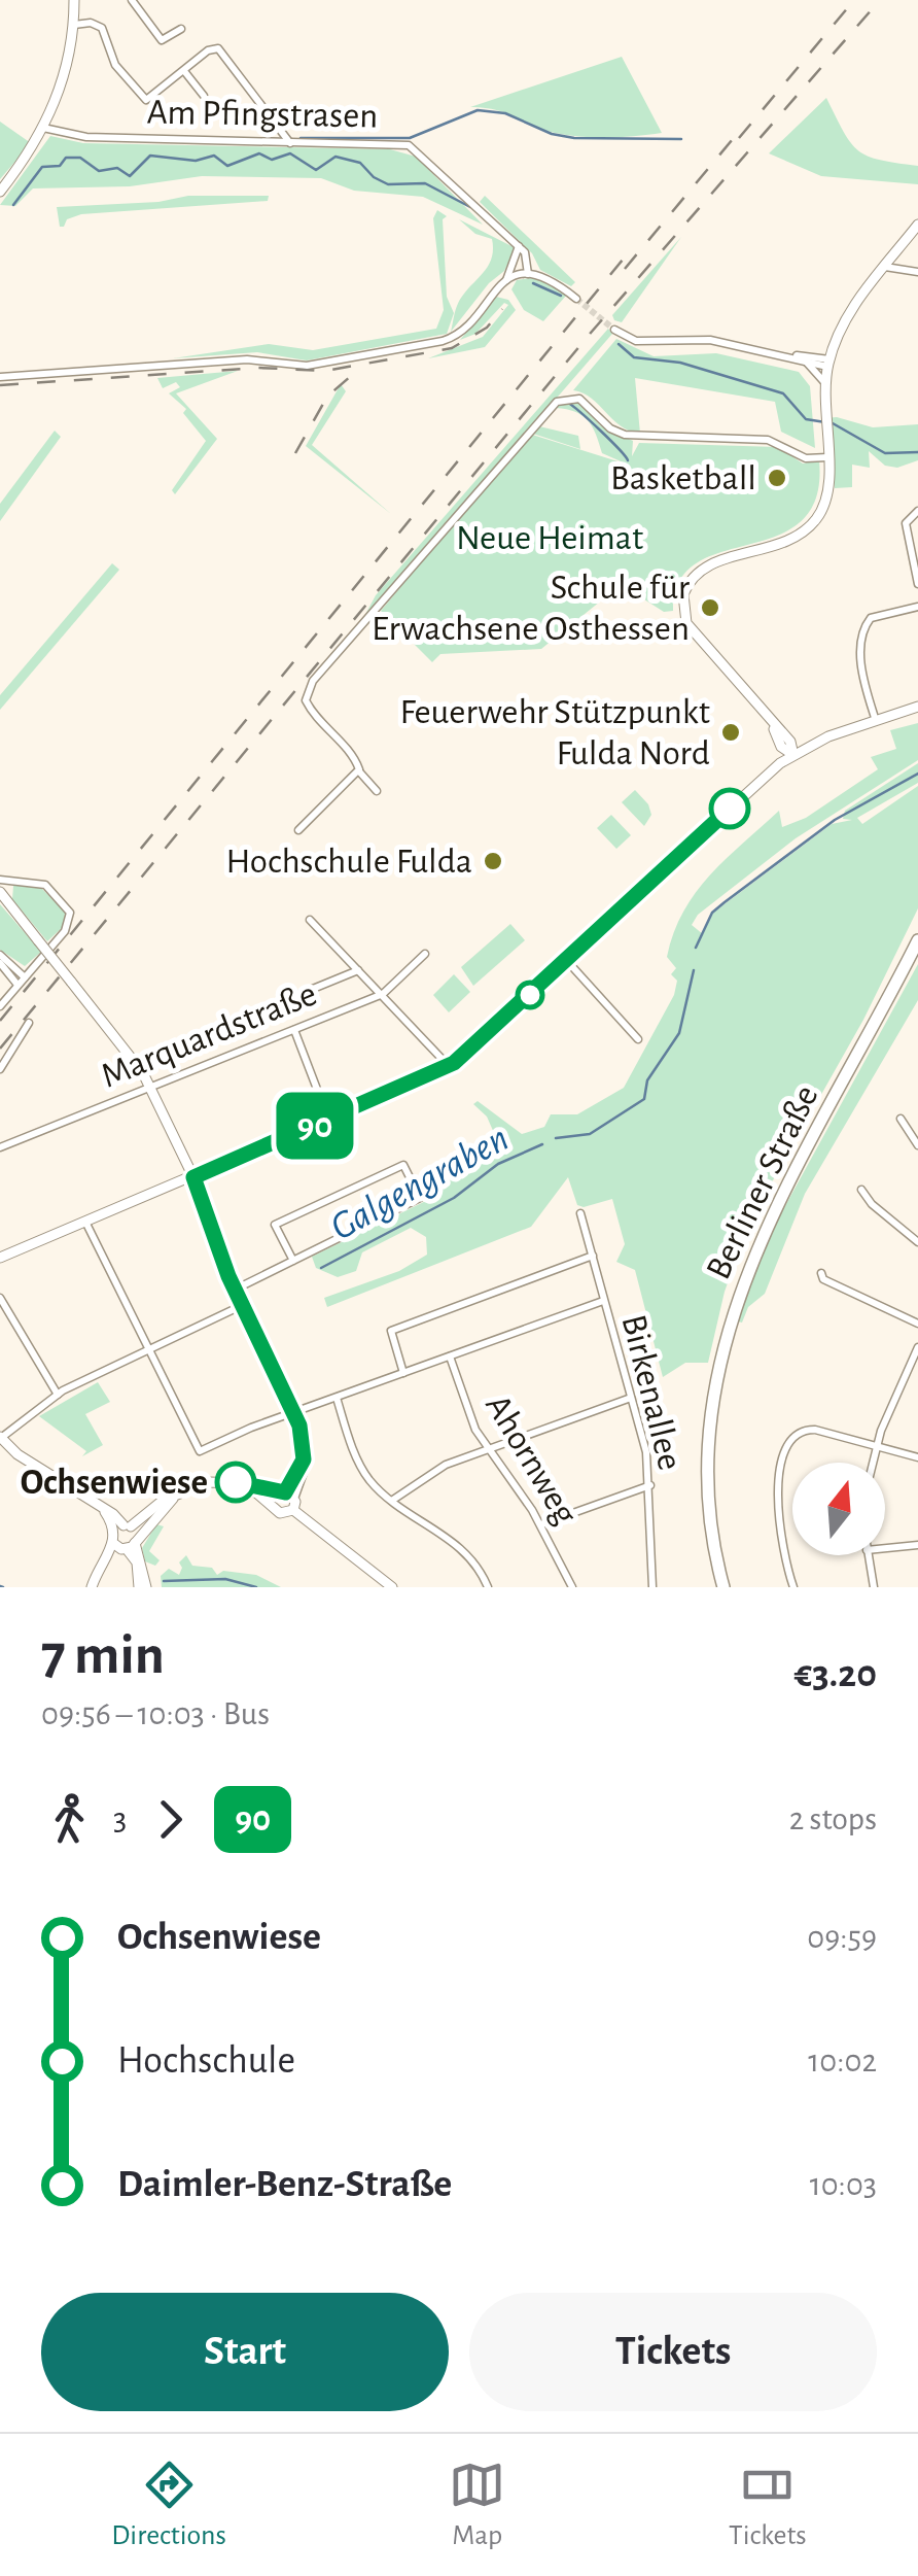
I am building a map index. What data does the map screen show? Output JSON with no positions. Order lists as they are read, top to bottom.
{
  "streets": {
    "highway": ["Berliner Straße"],
    "street": [
      "Am Pfingstrasen",
      "Marquardstraße",
      "Birkenallee",
      "Ahornweg"
    ]
  },
  "water": ["Galgengraben"],
  "parks": ["Neue Heimat"],
  "places": [
    "Basketball",
    "Schule für Erwachsene Osthessen",
    "Feuerwehr Stützpunkt Fulda Nord",
    "Hochschule Fulda",
    "Ochsenwiese"
  ],
  "lines": ["bus line 90"],
  "north": "top",
  "page": {
    "on_map": "90",
    "heading": ["7 min", "09:56 – 10:03 · Bus", "€3.20"],
    "legs": ["3", "90", "2 stops"],
    "list": [
      {
        "name": "Ochsenwiese",
        "value": "09:59"
      },
      {
        "name": "Hochschule",
        "value": "10:02"
      },
      {
        "name": "Daimler-Benz-Straße",
        "value": "10:03"
      }
    ],
    "buttons": ["Start", "Tickets"],
    "tabs": ["Directions", "Map", "Tickets"]
  }
}
